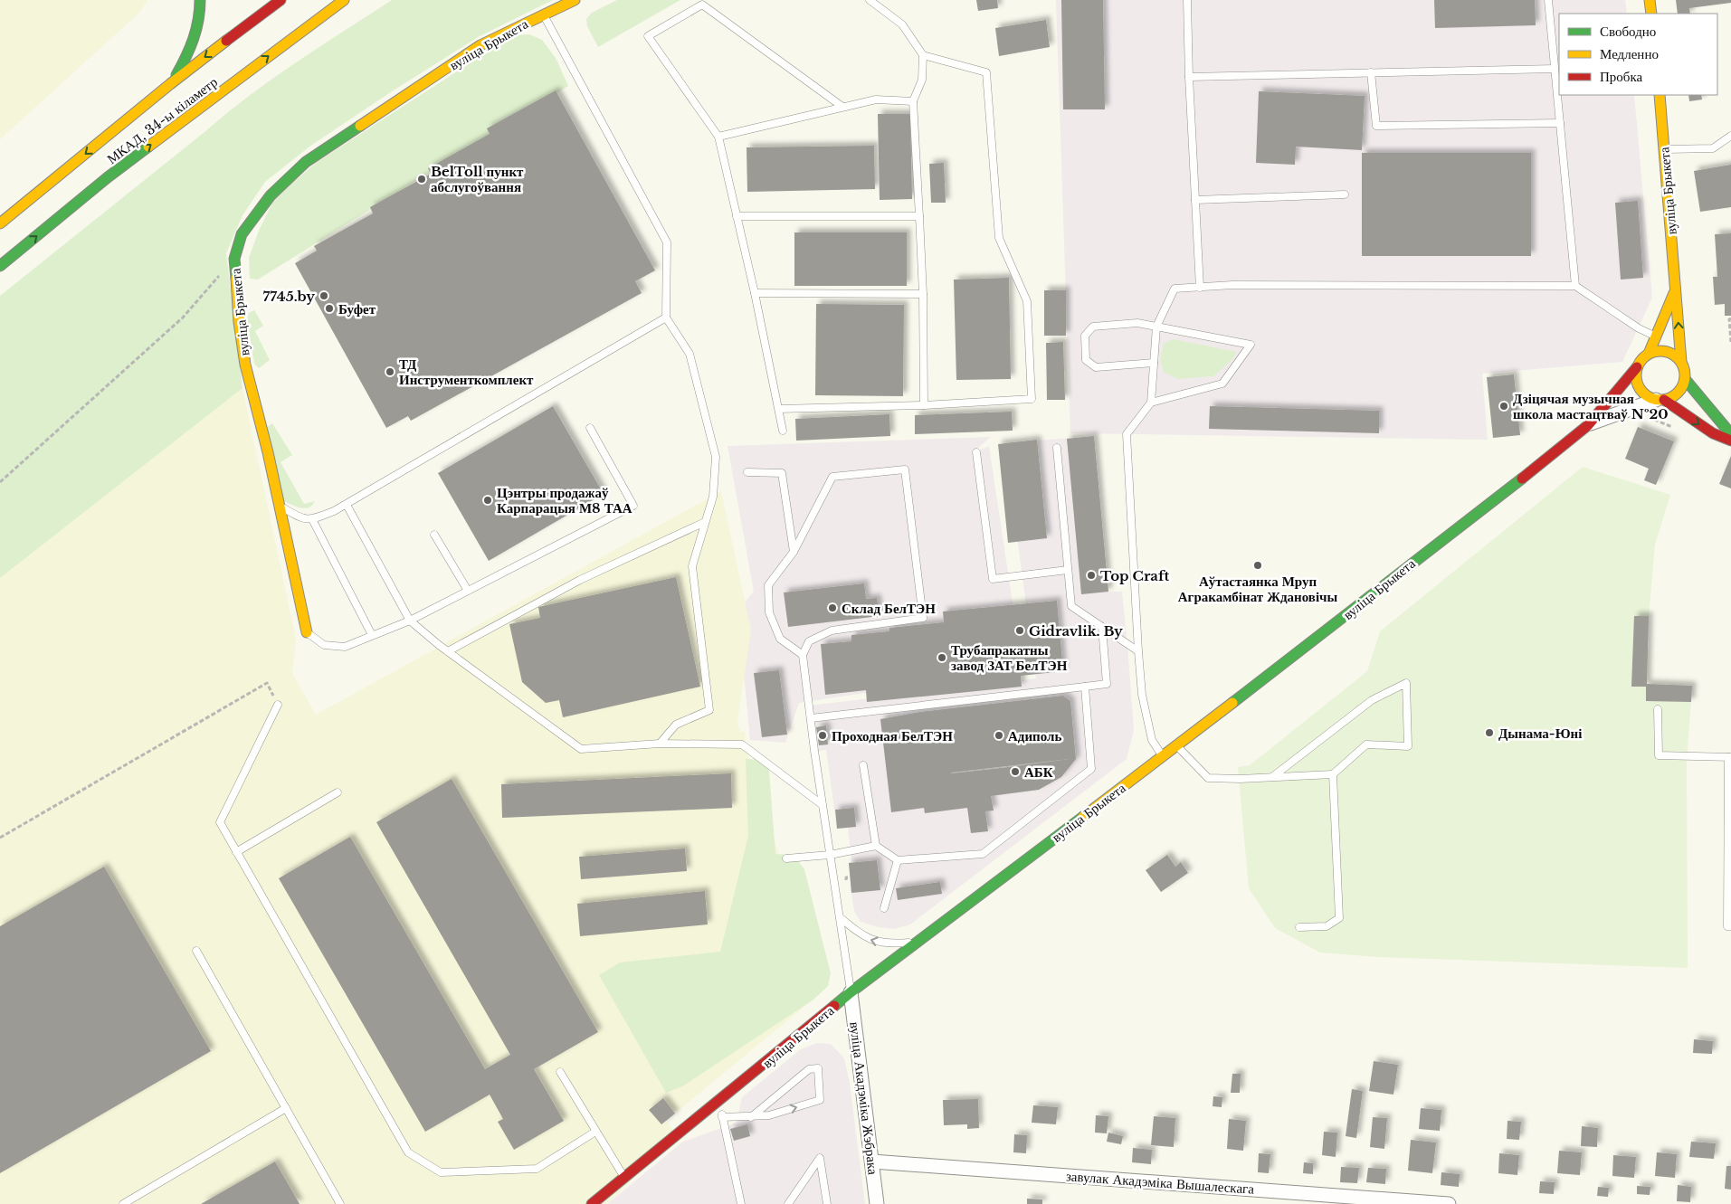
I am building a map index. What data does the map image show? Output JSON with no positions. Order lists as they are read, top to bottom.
{
  "streets": {
    "main road": ["вуліца Брыкета", "МКАД, 34-ы кіламетр"],
    "street": ["вуліца Акадэміка Жэбрака", "завулак Акадэміка Вышалескага"]
  },
  "crossings": [
    ["вуліца Брыкета", "вуліца Акадэміка Жэбрака"],
    ["вуліца Акадэміка Жэбрака", "завулак Акадэміка Вышалескага"]
  ],
  "places": [
    "BelToll пункт абслугоўвання",
    "7745.by",
    "Буфет",
    "ТД Инструменткомплект",
    "Дзіцячая музычная школа мастацтваў №20",
    "Цэнтры продажаў Карпарацыя М8 ТАА",
    "Аўтастаянка Мруп Агракамбінат Ждановічы",
    "Top Craft",
    "Склад БелТЭН",
    "Gidravlik. By",
    "Трубапракатны завод ЗАТ БелТЭН",
    "Дынама-Юні",
    "Проходная БелТЭН",
    "Адиполь",
    "АБК"
  ],
  "legend": ["Свободно", "Медленно", "Пробка"]
}
